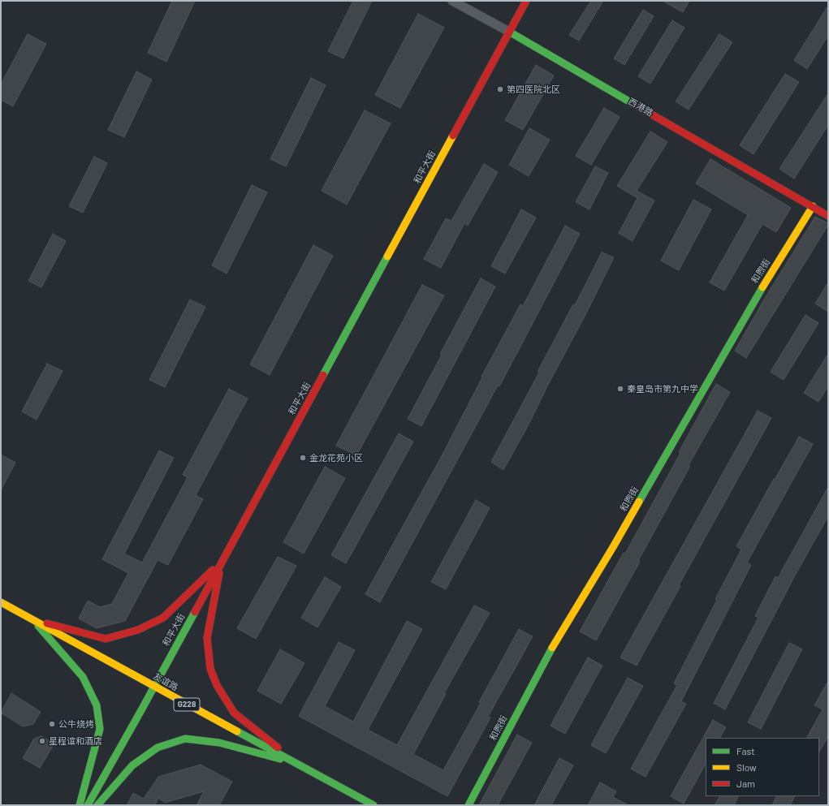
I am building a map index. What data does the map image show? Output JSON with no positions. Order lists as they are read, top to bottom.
{
  "streets": {
    "main road": [
      "西港路",
      "和平大街",
      "和煦街",
      "友谊路",
      "G228"
    ]
  },
  "crossings": [
    ["西港路", "和平大街"],
    ["西港路", "和煦街"],
    ["和平大街", "友谊路"]
  ],
  "places": [
    "第四医院北区",
    "秦皇岛市第九中学",
    "金龙花苑小区",
    "公牛烧烤",
    "星程谊和酒店"
  ],
  "legend": ["Fast", "Slow", "Jam"]
}
